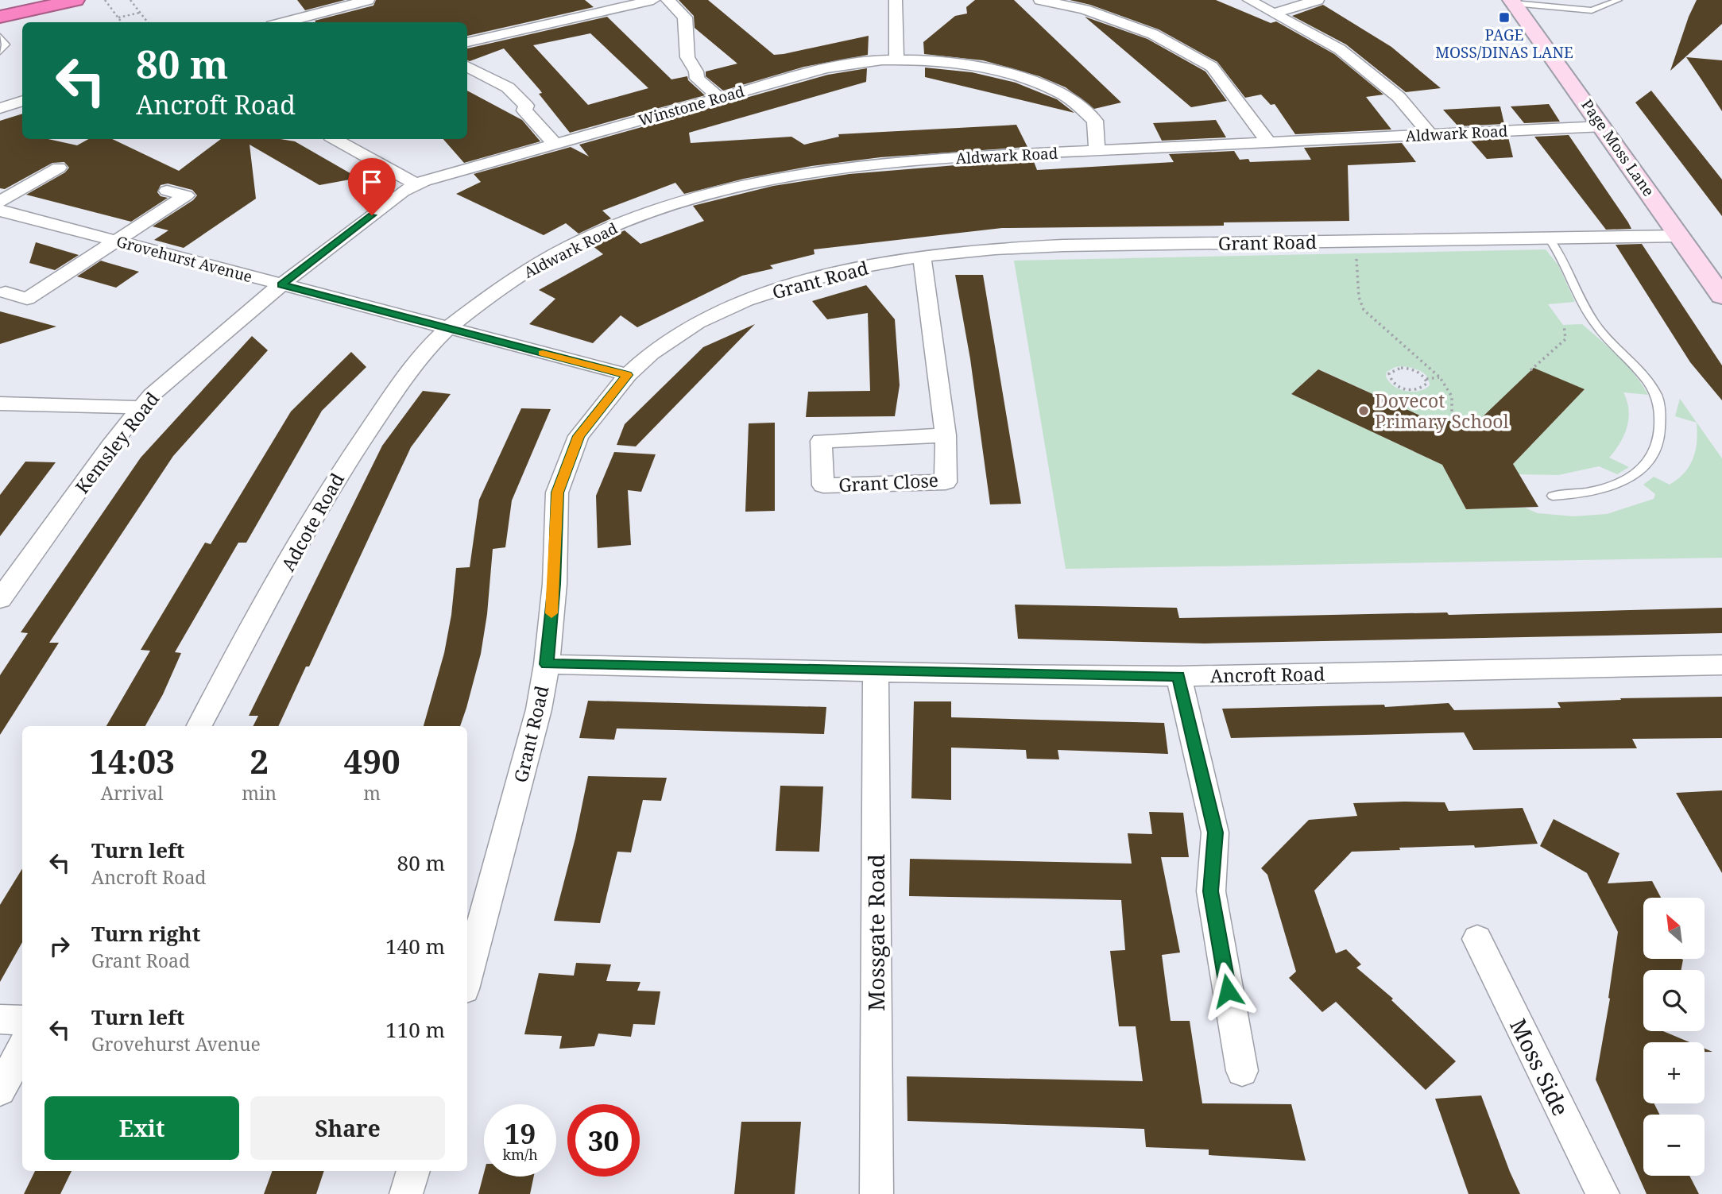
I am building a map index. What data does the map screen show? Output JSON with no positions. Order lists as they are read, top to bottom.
{
  "streets": {
    "street": [
      "Winstone Road",
      "Aldwark Road",
      "Page Moss Lane",
      "Grant Road",
      "Grovehurst Avenue",
      "Kemsley Road",
      "Grant Close",
      "Adcote Road",
      "Ancroft Road",
      "Mossgate Road",
      "Moss Side"
    ]
  },
  "crossings": [
    ["Winstone Road", "Aldwark Road"],
    ["Winstone Road", "Grovehurst Avenue"],
    ["Winstone Road", "Kemsley Road"],
    ["Aldwark Road", "Page Moss Lane"],
    ["Aldwark Road", "Grovehurst Avenue"],
    ["Aldwark Road", "Adcote Road"],
    ["Page Moss Lane", "Grant Road"],
    ["Grant Road", "Grovehurst Avenue"],
    ["Grant Road", "Grant Close"],
    ["Grant Road", "Ancroft Road"],
    ["Grovehurst Avenue", "Kemsley Road"],
    ["Grovehurst Avenue", "Adcote Road"],
    ["Ancroft Road", "Mossgate Road"]
  ],
  "places": {
    "transit": ["PAGE MOSS/DINAS LANE"],
    "other": ["Dovecot Primary School"]
  },
  "north": "top left",
  "page": {
    "turn": ["80 m", "Ancroft Road"],
    "eta": [
      "14:03",
      "Arrival",
      "2",
      "min",
      "490",
      "m"
    ],
    "list": [
      {
        "name": "Turn left",
        "note": "Ancroft Road",
        "value": "80 m"
      },
      {
        "name": "Turn right",
        "note": "Grant Road",
        "value": "140 m"
      },
      {
        "name": "Turn left",
        "note": "Grovehurst Avenue",
        "value": "110 m"
      }
    ],
    "map_buttons": ["+", "−"],
    "buttons": ["Exit", "Share"],
    "speed": "19 km/h",
    "limit": "30"
  }
}
